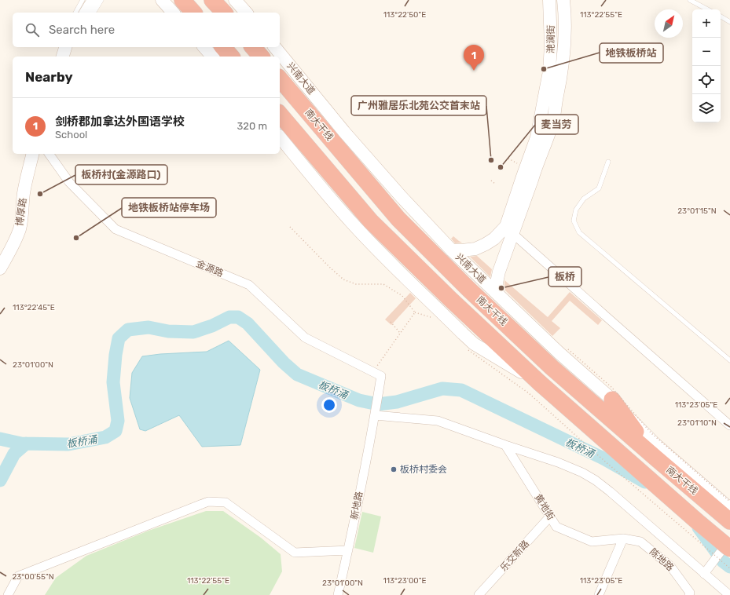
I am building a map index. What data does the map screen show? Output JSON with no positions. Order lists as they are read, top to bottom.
{
  "streets": {
    "highway": ["南大干线"],
    "main road": ["滟澜街", "兴南大道", "博厚路"],
    "street": [
      "金源路",
      "新地路",
      "黄地街",
      "乐交新路",
      "陈地路"
    ]
  },
  "crossings": [
    ["兴南大道", "南大干线"],
    ["金源路", "新地路"],
    ["黄地街", "乐交新路"],
    ["黄地街", "陈地路"]
  ],
  "water": ["板桥涌"],
  "places": [
    "地铁板桥站",
    "广州雅居乐北苑公交首末站",
    "麦当劳",
    "板桥村(金源路口)",
    "地铁板桥站停车场",
    "板桥",
    "板桥村委会"
  ],
  "north": "top right",
  "page": {
    "map_buttons": ["+", "−"],
    "search": "Search here",
    "pins": "1",
    "heading": "Nearby",
    "list": [
      {
        "mark": "1",
        "name": "剑桥郡加拿达外国语学校",
        "note": "School",
        "value": "320 m"
      }
    ]
  },
  "coordinates": [
    "113°22'50\"E",
    "113°22'55\"E",
    "23°01'15\"N",
    "113°22'45\"E",
    "23°01'00\"N",
    "113°23'05\"E",
    "23°01'10\"N",
    "23°00'55\"N",
    "113°23'00\"E"
  ]
}
